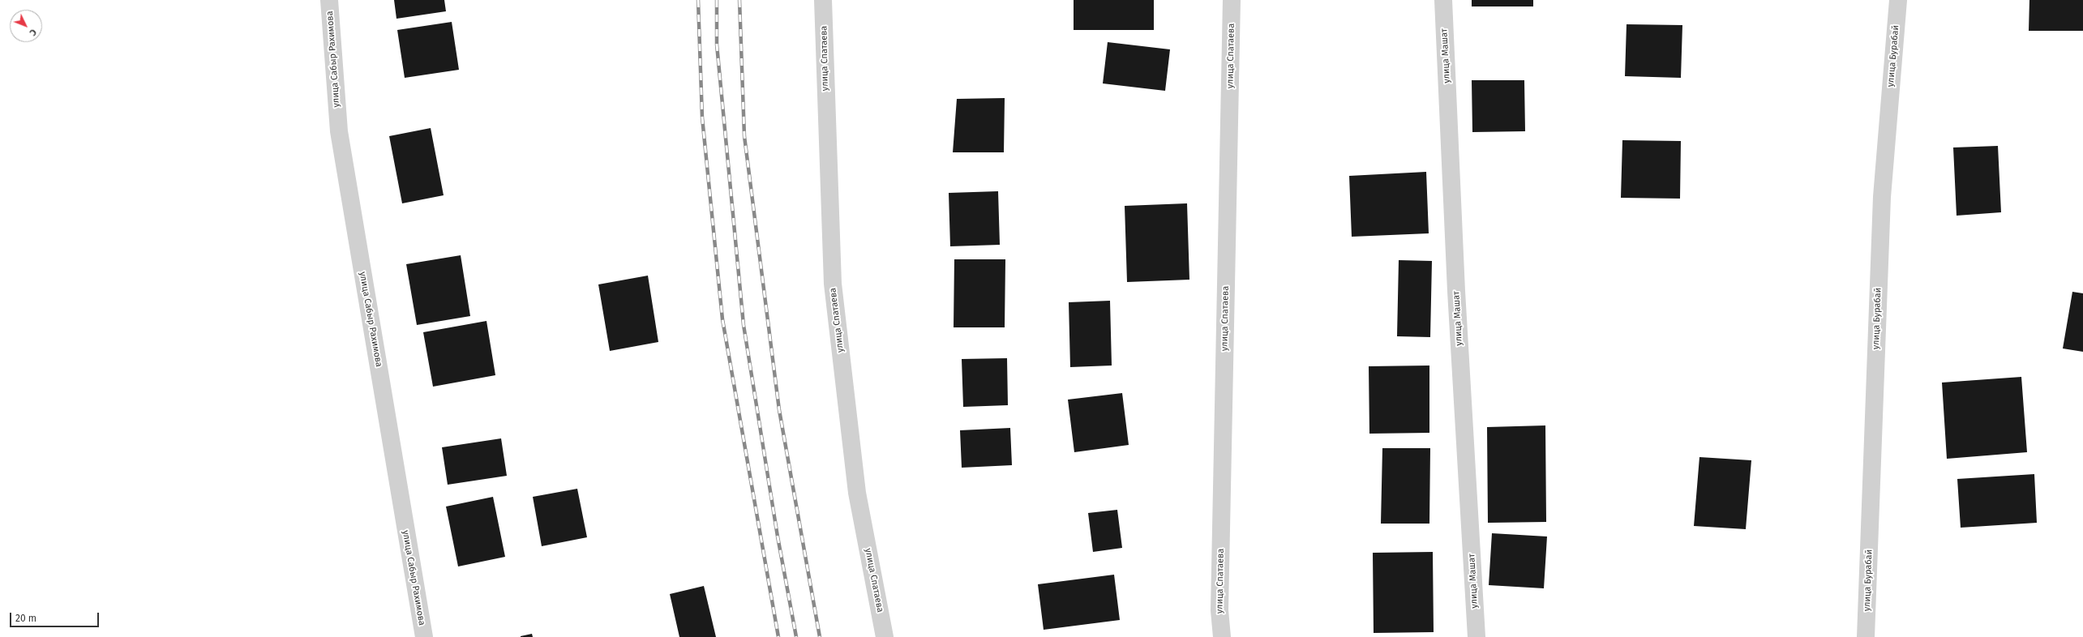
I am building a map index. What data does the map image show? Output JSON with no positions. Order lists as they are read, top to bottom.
{
  "streets": {
    "street": [
      "улица Спатаева",
      "улица Машат",
      "улица Бурабай",
      "улица Сабыр Рахимова"
    ]
  },
  "scale_bar": "20 m",
  "north": "bottom right"
}
